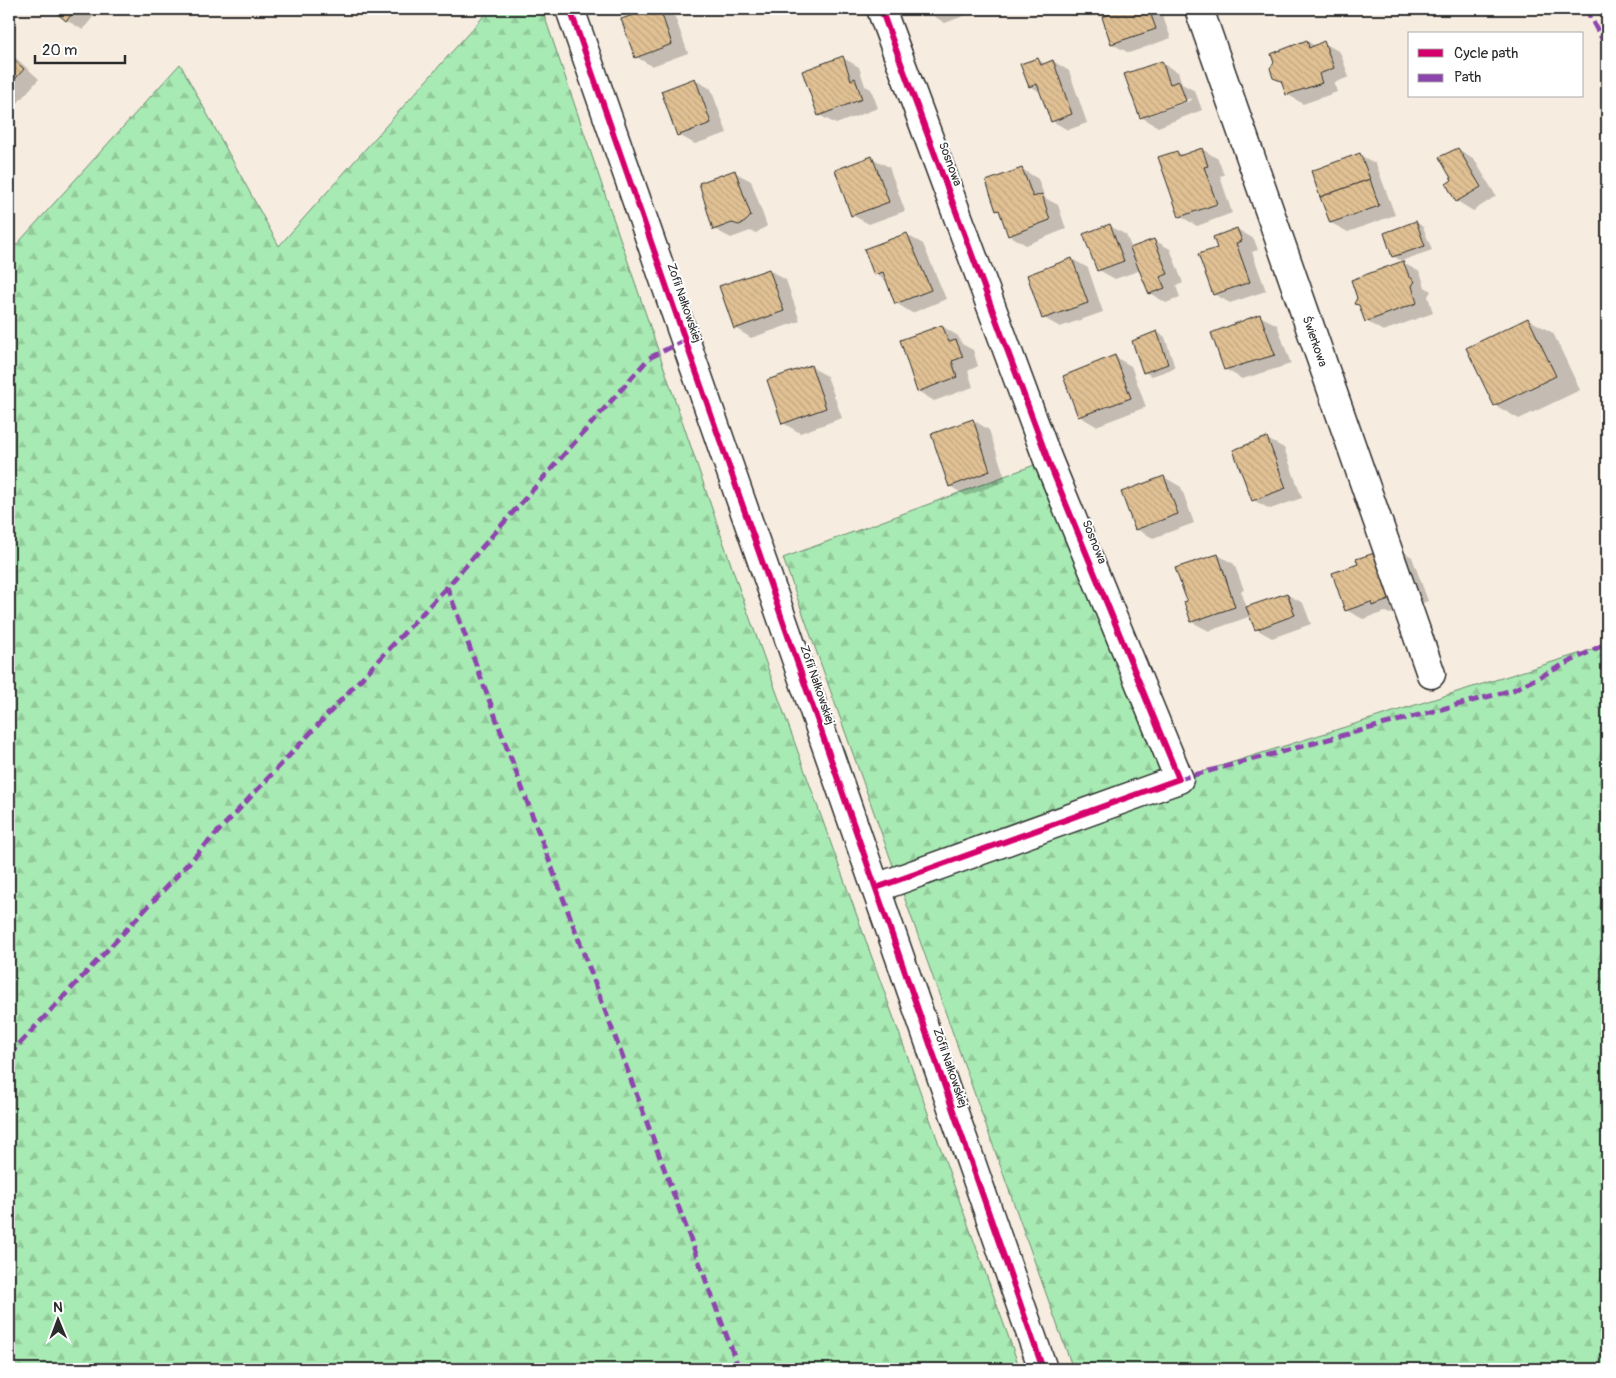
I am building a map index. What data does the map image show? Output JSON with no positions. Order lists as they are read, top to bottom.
{
  "streets": {
    "street": ["Sosnowa", "Zofii Nałkowskiej", "Świerkowa"]
  },
  "crossings": [
    ["Sosnowa", "Zofii Nałkowskiej"]
  ],
  "legend": ["Cycle path", "Path"],
  "scale_bar": "20 m",
  "north": "top"
}
